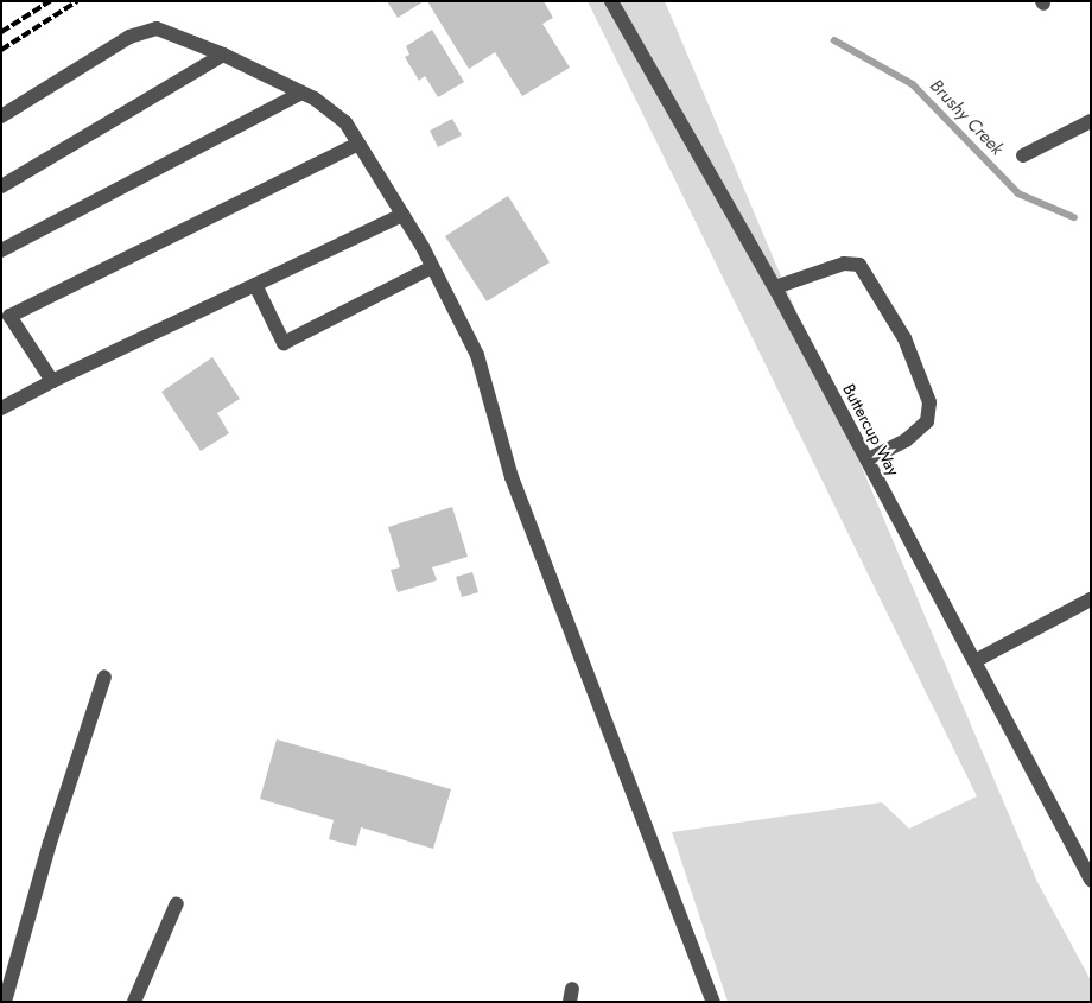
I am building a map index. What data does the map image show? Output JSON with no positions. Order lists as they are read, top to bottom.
{
  "streets": {
    "street": ["Buttercup Way"]
  },
  "water": ["Brushy Creek"]
}
